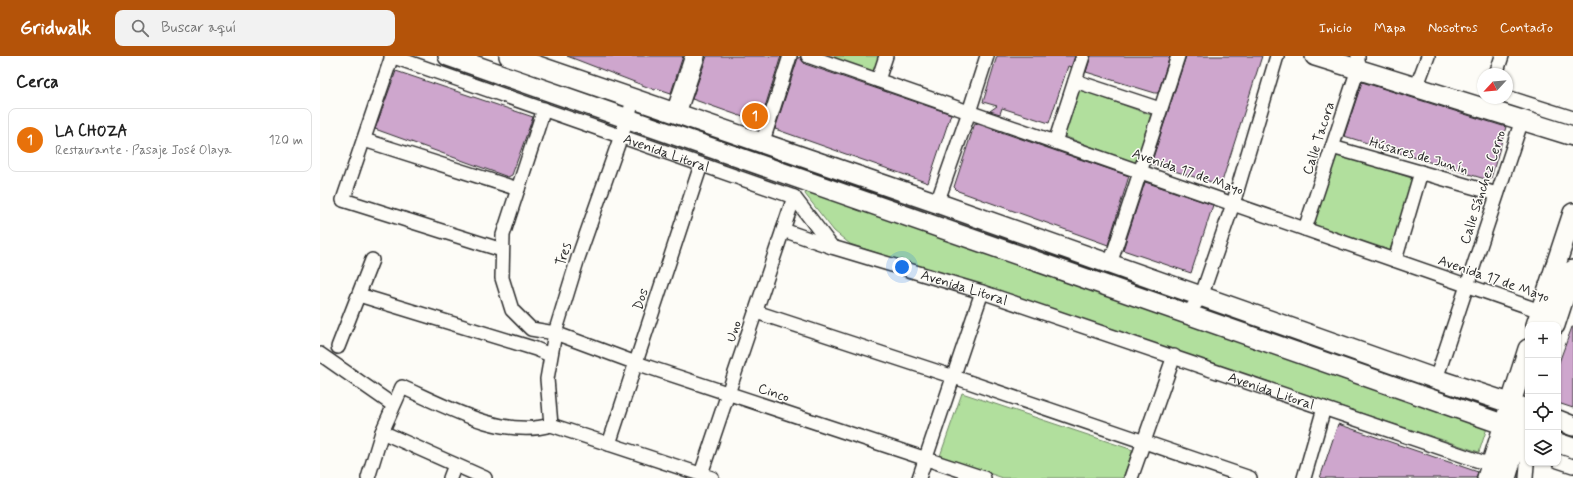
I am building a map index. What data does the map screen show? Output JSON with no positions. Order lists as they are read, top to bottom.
{
  "streets": {
    "main road": ["Avenida Litoral"],
    "street": [
      "Calle Tacora",
      "Húsares de Junín",
      "Avenida 17 de Mayo",
      "Calle Sánchez Cerro",
      "Tres",
      "Dos",
      "Uno",
      "Cinco"
    ]
  },
  "crossings": [
    ["Calle Tacora", "Húsares de Junín"],
    ["Calle Tacora", "Avenida 17 de Mayo"],
    ["Avenida Litoral", "Tres"],
    ["Avenida Litoral", "Dos"],
    ["Avenida Litoral", "Uno"],
    ["Avenida Litoral", "Cinco"],
    ["Húsares de Junín", "Calle Sánchez Cerro"],
    ["Avenida 17 de Mayo", "Calle Sánchez Cerro"],
    ["Tres", "Cinco"],
    ["Dos", "Cinco"],
    ["Uno", "Cinco"]
  ],
  "north": "bottom left",
  "page": {
    "header": "Gridwalk",
    "search": "Buscar aquí",
    "nav": [
      "Inicio",
      "Mapa",
      "Nosotros",
      "Contacto"
    ],
    "heading": "Cerca",
    "pins": "1",
    "list": [
      {
        "mark": "1",
        "name": "LA CHOZA",
        "note": "Restaurante · Pasaje José Olaya",
        "value": "120 m"
      }
    ],
    "map_buttons": ["+", "−"]
  }
}
